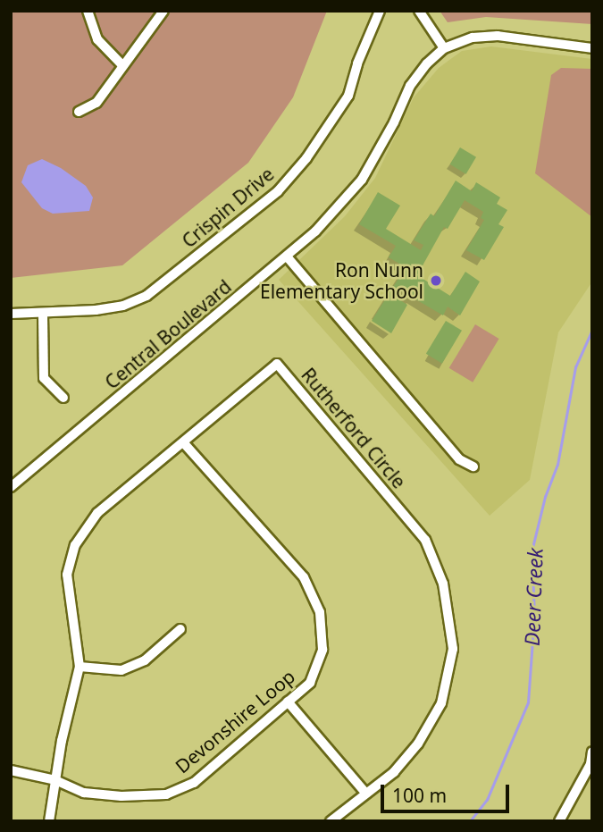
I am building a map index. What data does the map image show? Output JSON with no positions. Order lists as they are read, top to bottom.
{
  "streets": {
    "street": [
      "Crispin Drive",
      "Central Boulevard",
      "Rutherford Circle",
      "Devonshire Loop"
    ]
  },
  "crossings": [
    ["Rutherford Circle", "Devonshire Loop"]
  ],
  "water": ["Deer Creek"],
  "places": ["Ron Nunn Elementary School"],
  "scale_bar": "100 m"
}
